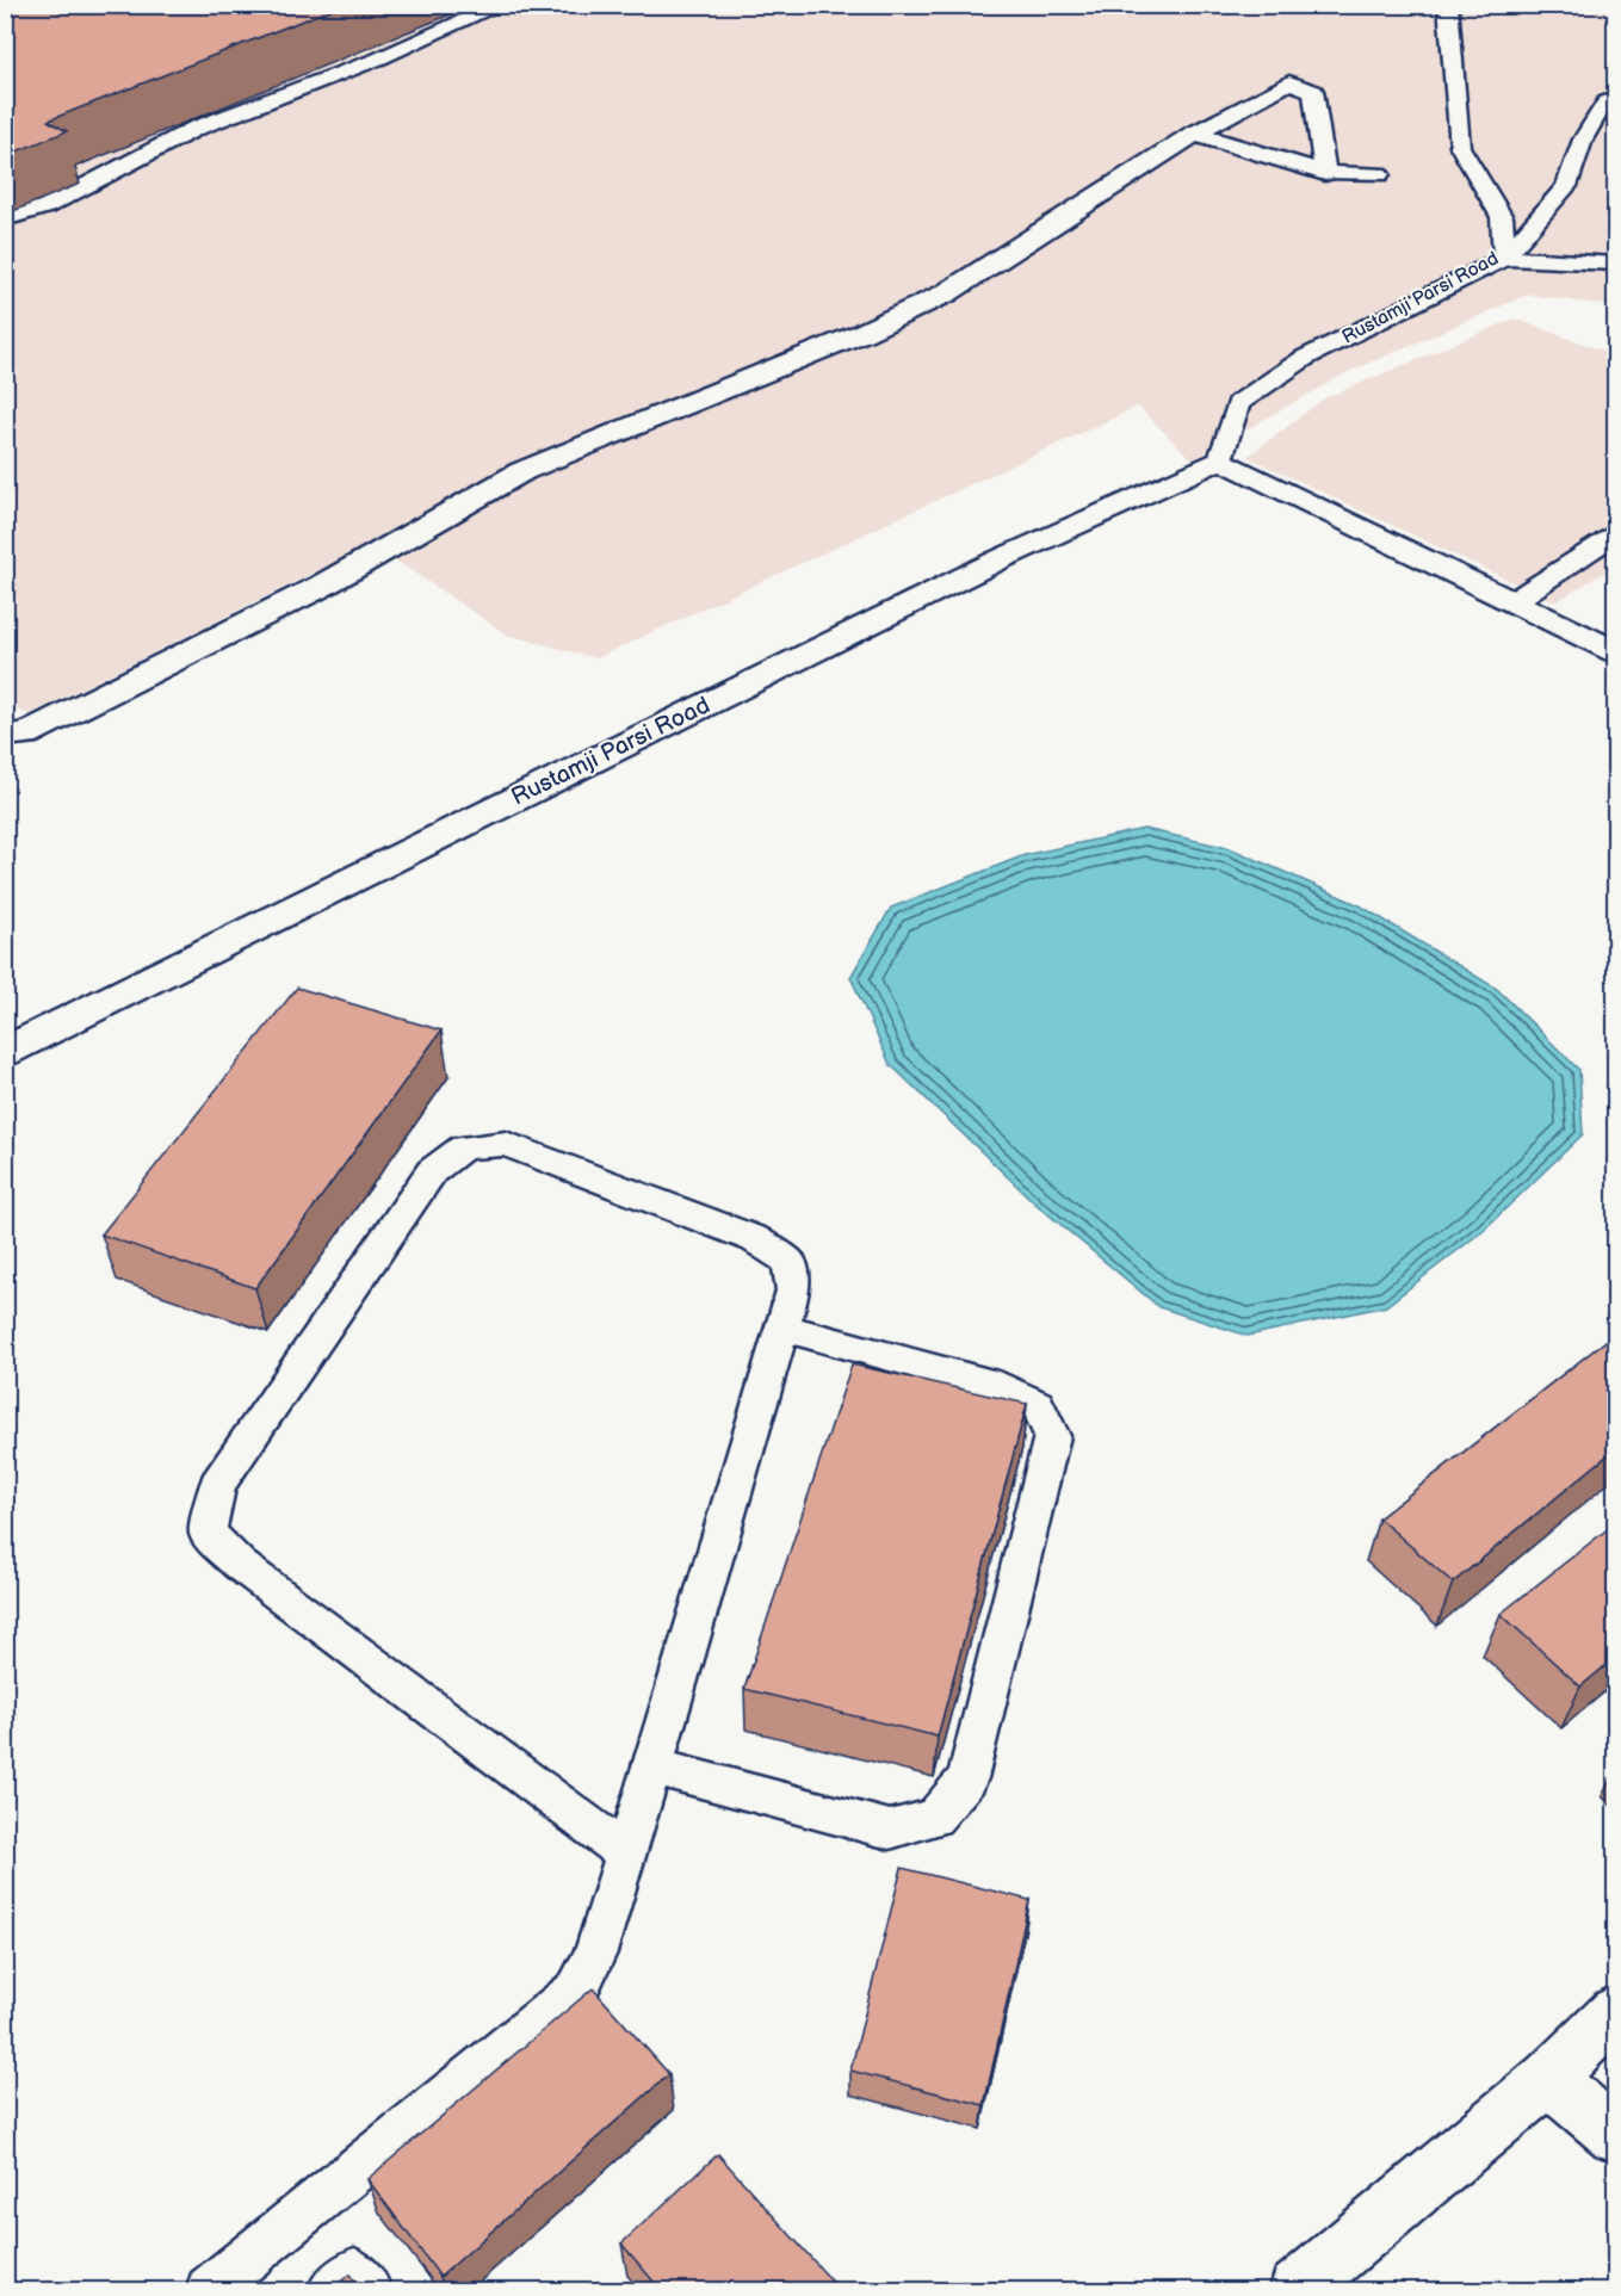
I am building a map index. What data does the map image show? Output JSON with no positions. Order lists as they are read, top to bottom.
{
  "streets": {
    "street": ["Rustamji Parsi Road"]
  }
}
